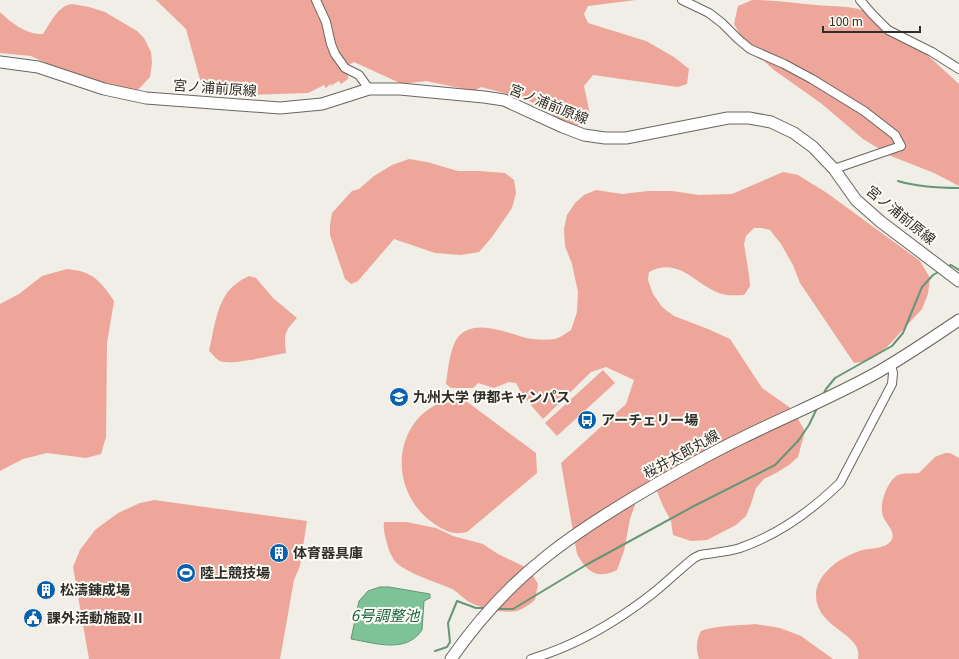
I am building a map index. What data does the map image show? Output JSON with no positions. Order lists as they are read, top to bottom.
{
  "streets": {
    "main road": ["宮ノ浦前原線", "桜井太郎丸線"]
  },
  "water": ["6号調整池"],
  "places": {
    "school or university": ["九州大学 伊都キャンパス"],
    "bus stop": ["アーチェリー場"],
    "building": ["体育器具庫", "松濤錬成場"],
    "sports": ["陸上競技場"],
    "public building": ["課外活動施設Ⅱ"]
  },
  "scale_bar": "100 m"
}
